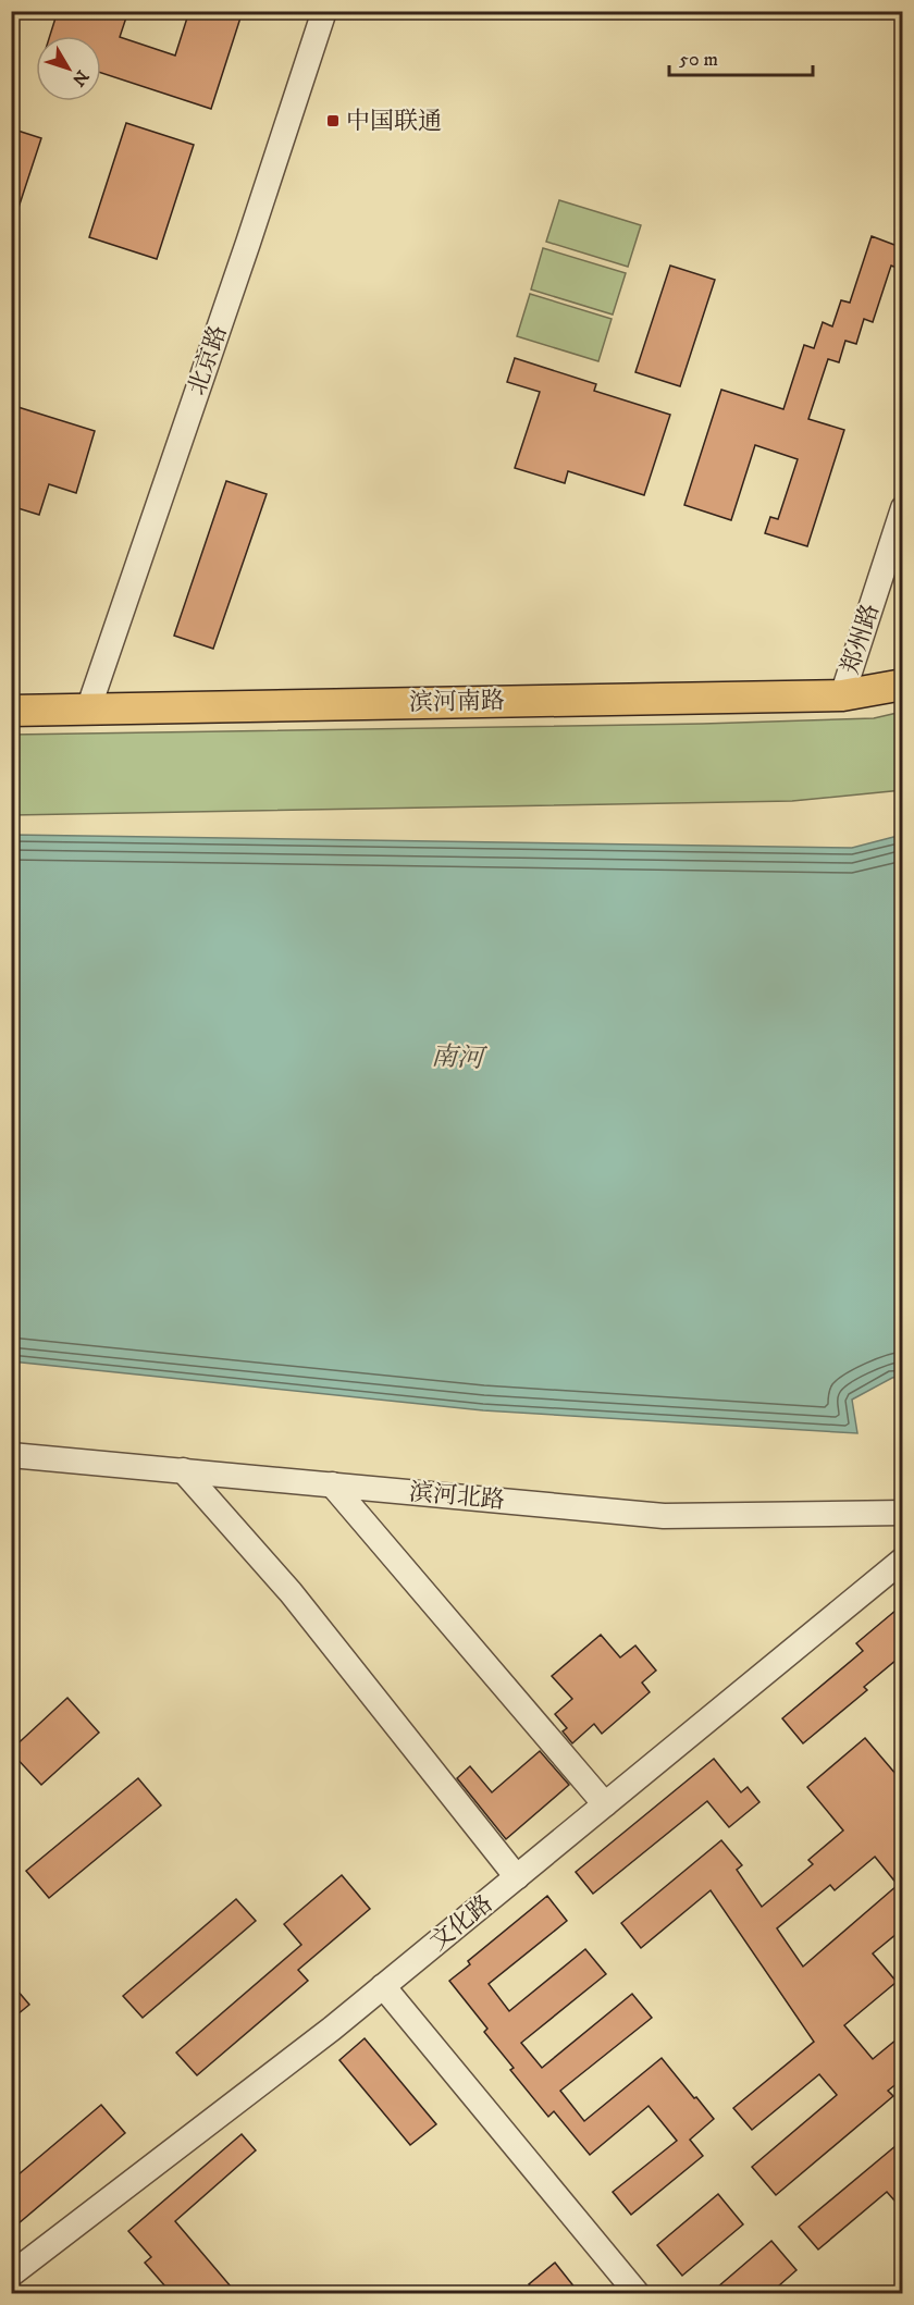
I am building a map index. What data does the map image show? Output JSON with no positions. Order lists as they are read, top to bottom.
{
  "streets": {
    "main road": ["滨河南路"],
    "street": [
      "北京路",
      "郑州路",
      "滨河北路",
      "文化路"
    ]
  },
  "crossings": [
    ["北京路", "滨河南路"],
    ["郑州路", "滨河南路"]
  ],
  "water": ["南河"],
  "places": {
    "transit": ["中国联通"]
  },
  "scale_bar": "50 m",
  "north": "bottom right"
}
